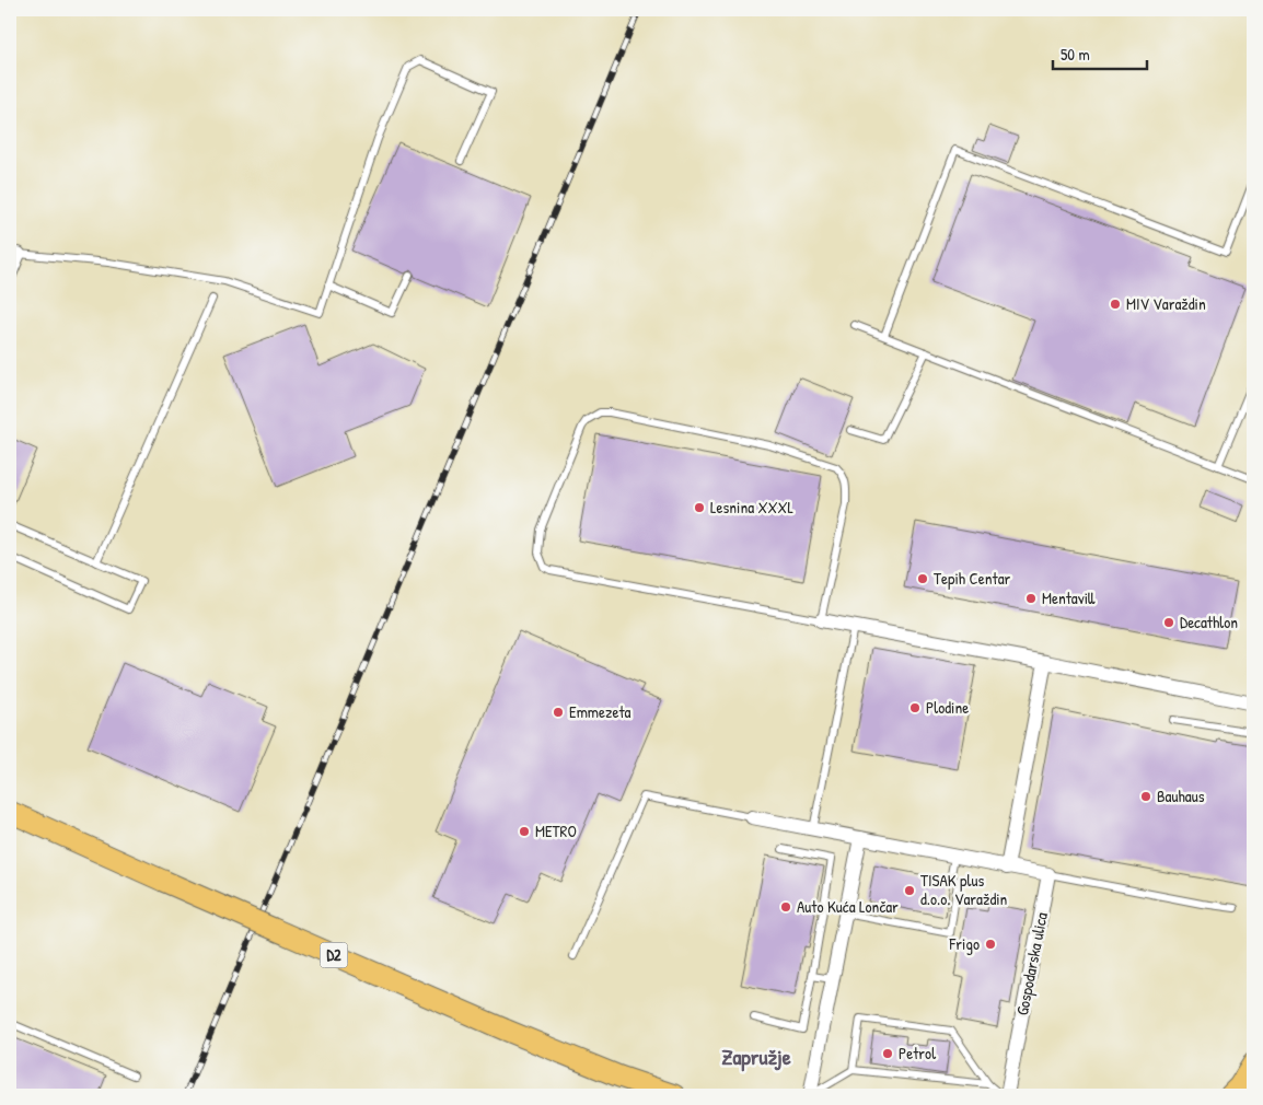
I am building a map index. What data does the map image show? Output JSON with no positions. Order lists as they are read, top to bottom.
{
  "streets": {
    "main road": ["D2"],
    "street": ["Gospodarska ulica"]
  },
  "districts": ["Zapružje"],
  "places": [
    "MIV Varaždin",
    "Lesnina XXXL",
    "Tepih Centar",
    "Mentavill",
    "Decathlon",
    "Plodine",
    "Emmezeta",
    "Bauhaus",
    "METRO",
    "TISAK plus d.o.o. Varaždin",
    "Auto Kuća Lončar",
    "Frigo",
    "Petrol"
  ],
  "scale_bar": "50 m"
}
